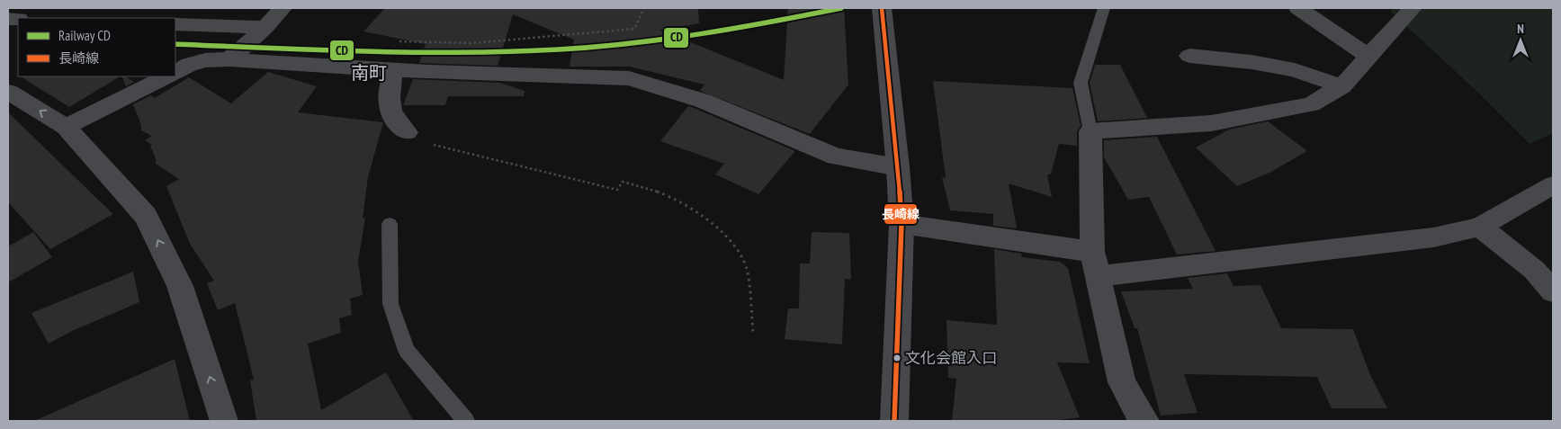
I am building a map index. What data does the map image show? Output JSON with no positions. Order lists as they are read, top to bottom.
{
  "districts": ["南町"],
  "places": ["文化会館入口"],
  "lines": ["rail line CD", "transit line 長崎線"],
  "legend": ["Railway CD", "長崎線"],
  "north": "top"
}
